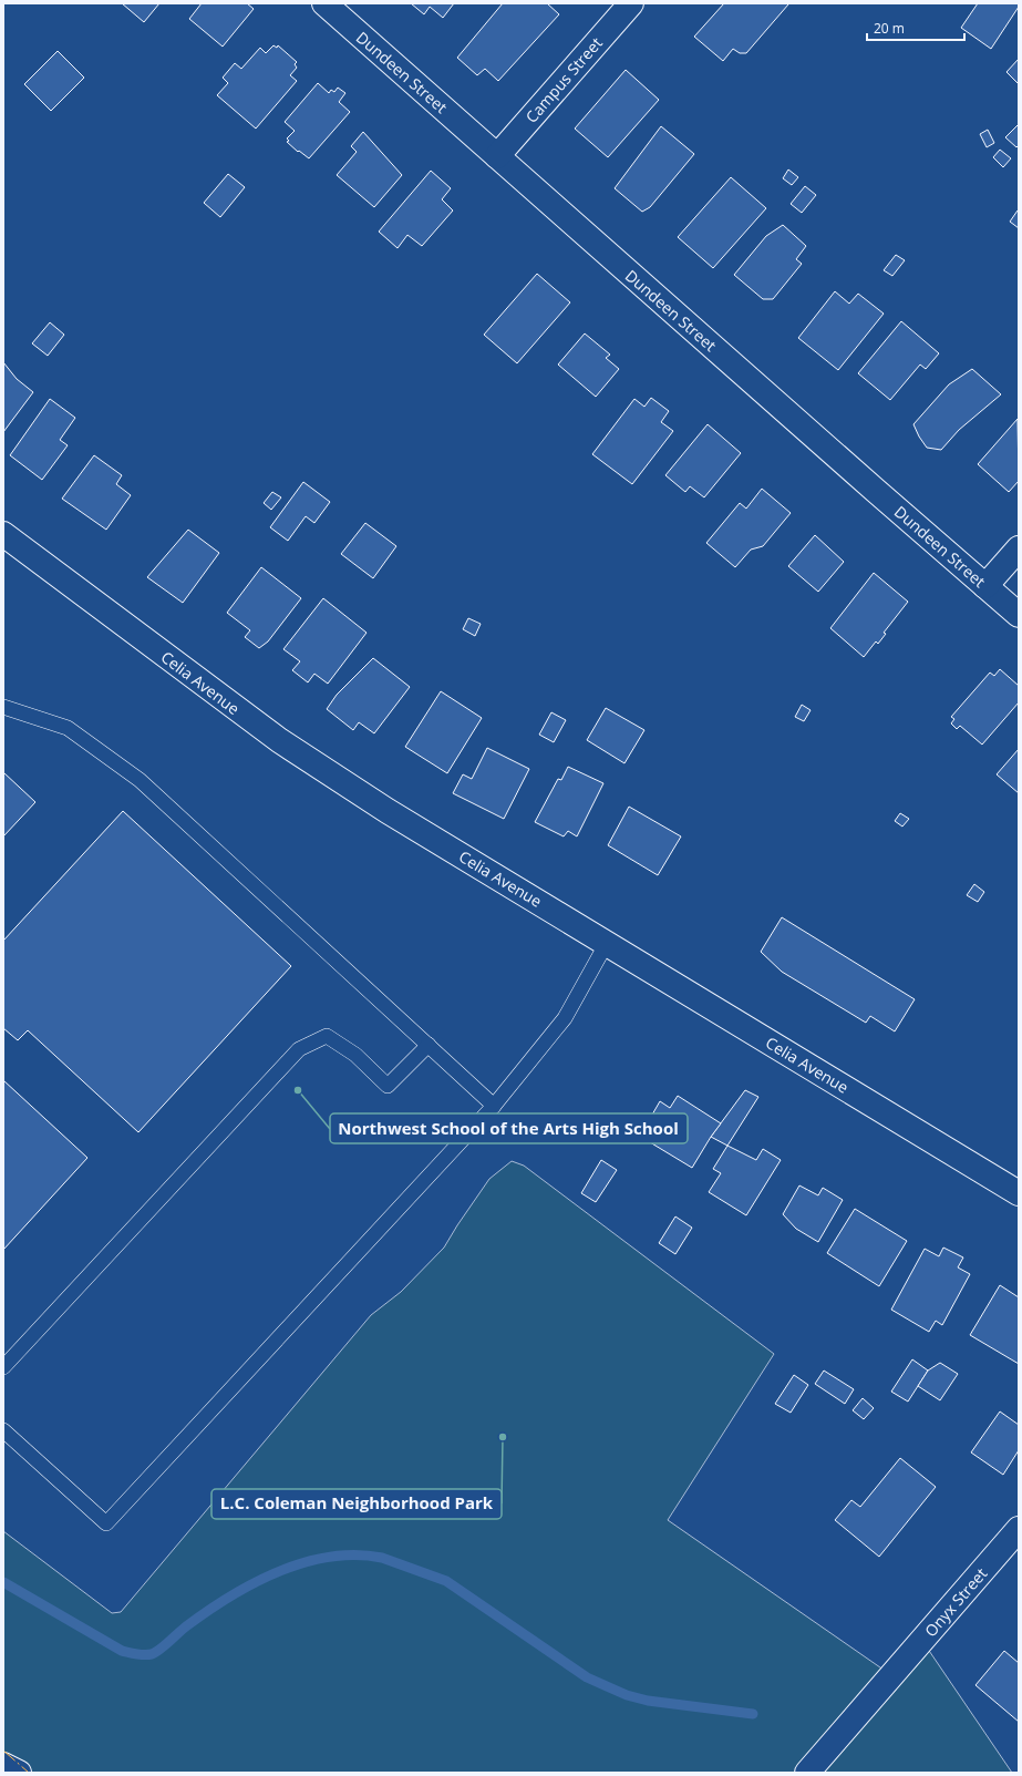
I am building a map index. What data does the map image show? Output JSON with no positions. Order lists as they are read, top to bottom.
{
  "streets": {
    "street": [
      "Dundeen Street",
      "Campus Street",
      "Celia Avenue",
      "Onyx Street"
    ]
  },
  "crossings": [
    ["Dundeen Street", "Campus Street"]
  ],
  "places": ["Northwest School of the Arts High School", "L.C. Coleman Neighborhood Park"],
  "scale_bar": "20 m"
}
